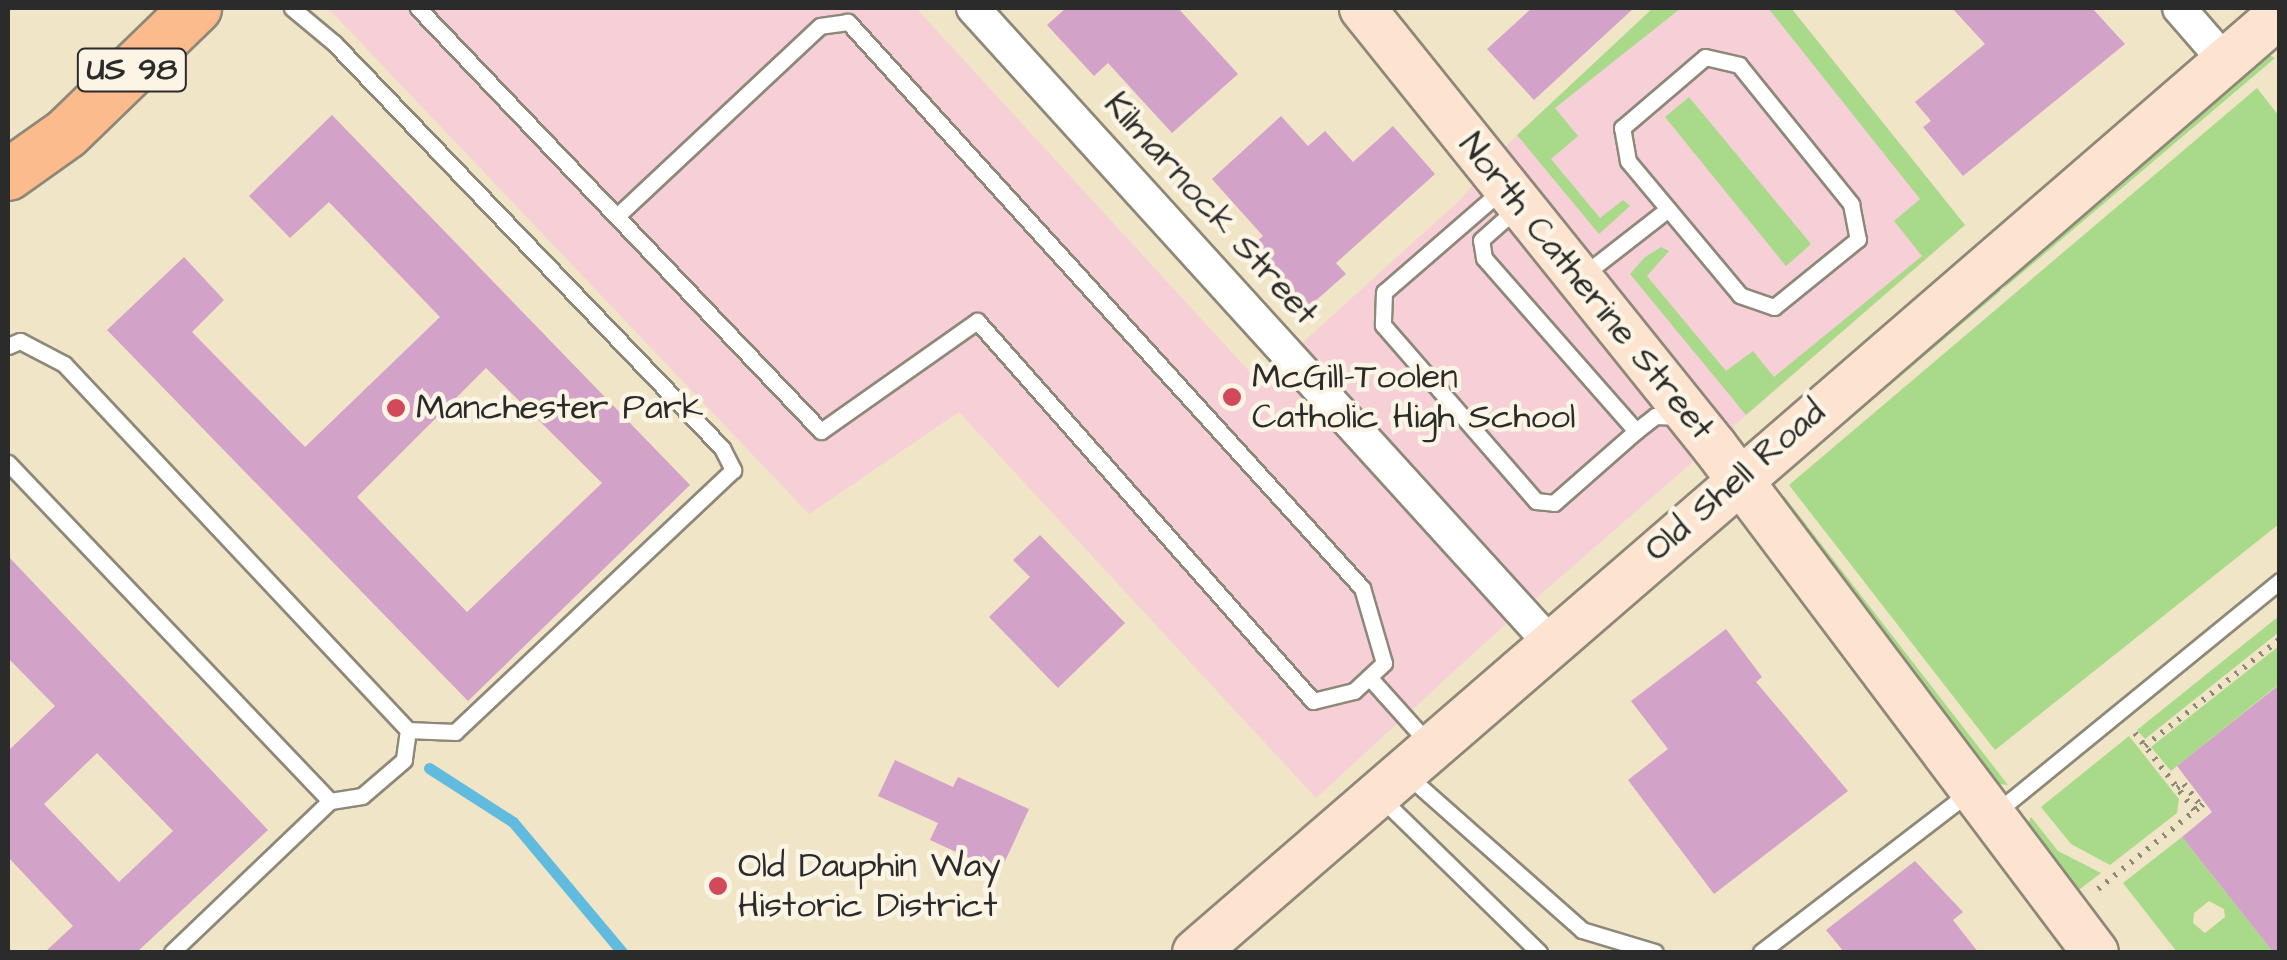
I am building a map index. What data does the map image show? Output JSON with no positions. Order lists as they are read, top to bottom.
{
  "streets": {
    "main road": ["US 98"],
    "street": ["Kilmarnock Street", "North Catherine Street", "Old Shell Road"]
  },
  "crossings": [
    ["Kilmarnock Street", "Old Shell Road"],
    ["North Catherine Street", "Old Shell Road"]
  ],
  "places": ["McGill-Toolen Catholic High School", "Manchester Park", "Old Dauphin Way Historic District"]
}
